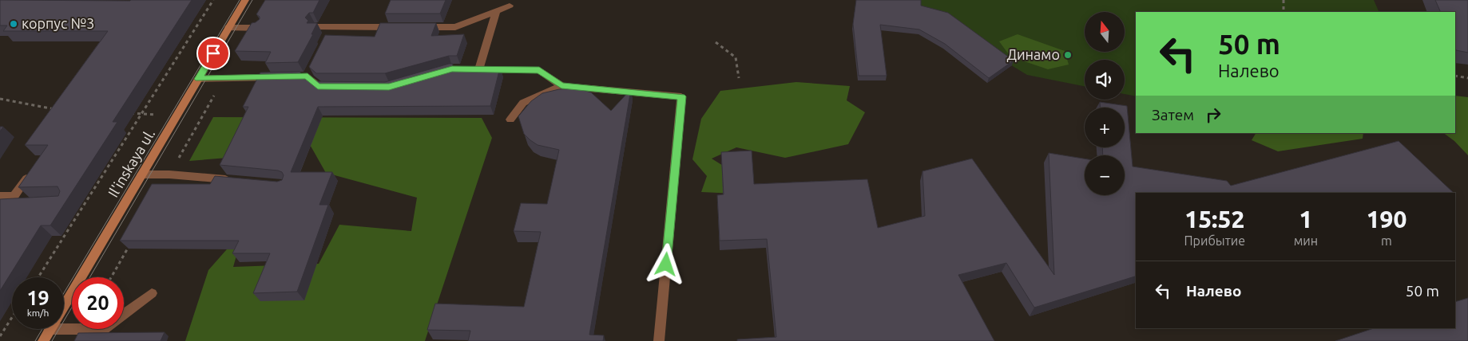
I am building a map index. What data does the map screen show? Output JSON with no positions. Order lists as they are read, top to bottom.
{
  "streets": {
    "street": ["Il'inskaya ul."]
  },
  "places": ["корпус №3", "Динамо"],
  "north": "top",
  "page": {
    "map_buttons": ["+", "−"],
    "turn": ["50 m", "Налево"],
    "then": "Затем",
    "eta": [
      "15:52",
      "Прибытие",
      "1",
      "мин",
      "190",
      "m"
    ],
    "list": [
      {
        "name": "Налево",
        "value": "50 m"
      }
    ],
    "speed": "19 km/h",
    "limit": "20"
  }
}
